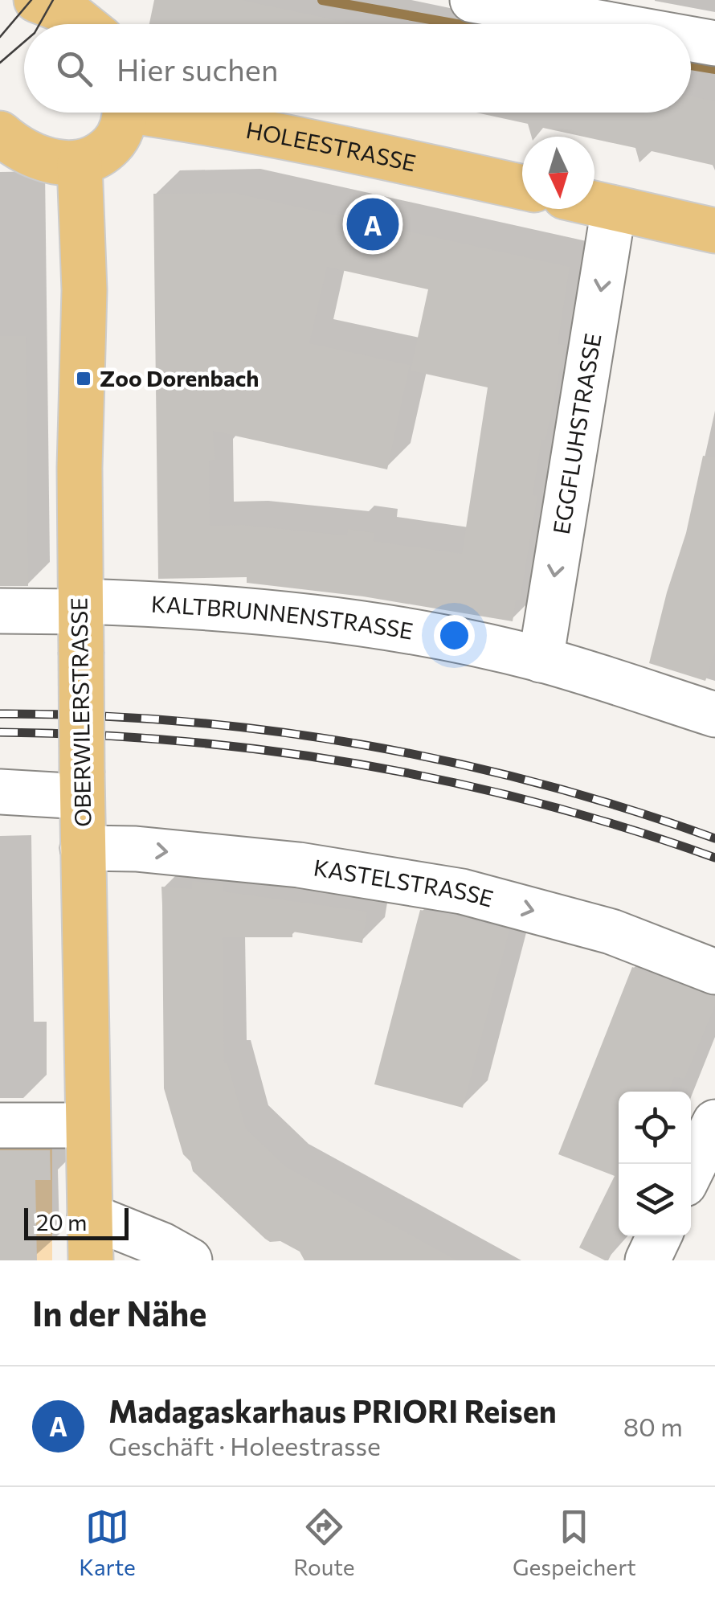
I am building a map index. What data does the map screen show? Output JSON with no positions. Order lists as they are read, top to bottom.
{
  "streets": {
    "main road": ["HOLEESTRASSE", "OBERWILERSTRASSE"],
    "street": ["EGGFLUHSTRASSE", "KALTBRUNNENSTRASSE", "KASTELSTRASSE"]
  },
  "crossings": [
    ["EGGFLUHSTRASSE", "KALTBRUNNENSTRASSE"],
    ["KALTBRUNNENSTRASSE", "OBERWILERSTRASSE"],
    ["OBERWILERSTRASSE", "KASTELSTRASSE"]
  ],
  "one_way": ["EGGFLUHSTRASSE", "KASTELSTRASSE"],
  "places": {
    "transit": ["Zoo Dorenbach"]
  },
  "scale_bar": "20 m",
  "north": "bottom",
  "page": {
    "search": "Hier suchen",
    "pins": "A",
    "scale": "20 m",
    "heading": "In der Nähe",
    "list": [
      {
        "mark": "A",
        "name": "Madagaskarhaus PRIORI Reisen",
        "note": "Geschäft · Holeestrasse",
        "value": "80 m"
      }
    ],
    "nav": ["Karte", "Route", "Gespeichert"]
  }
}
